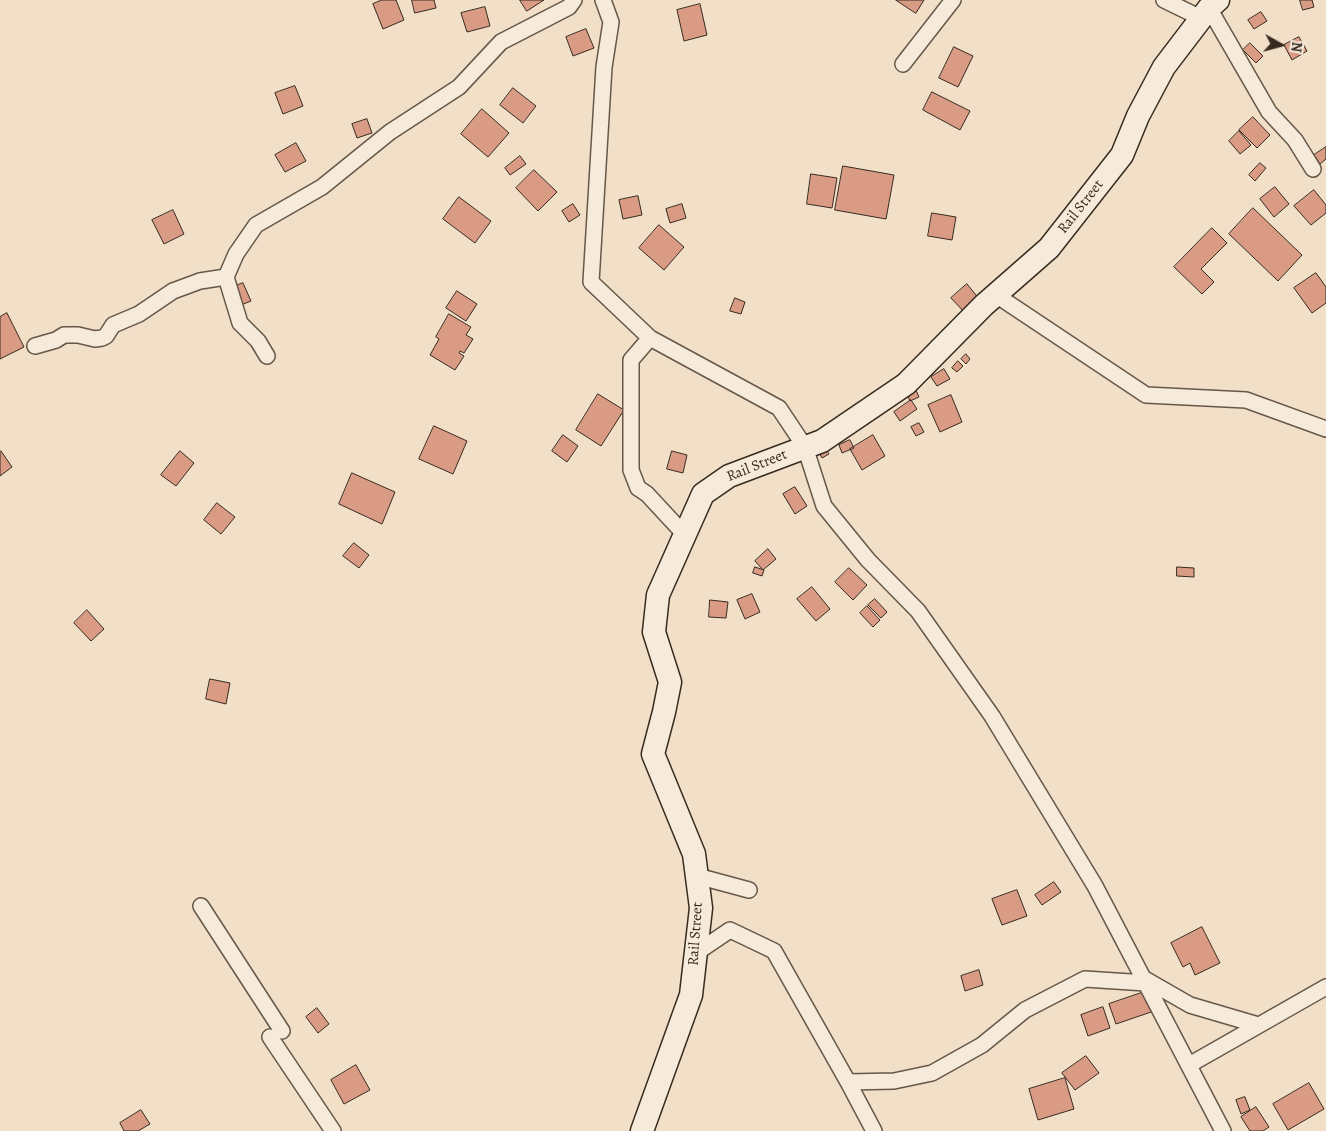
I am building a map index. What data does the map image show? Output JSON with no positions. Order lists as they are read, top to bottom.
{
  "streets": {
    "street": ["Rail Street"]
  },
  "north": "right"
}
